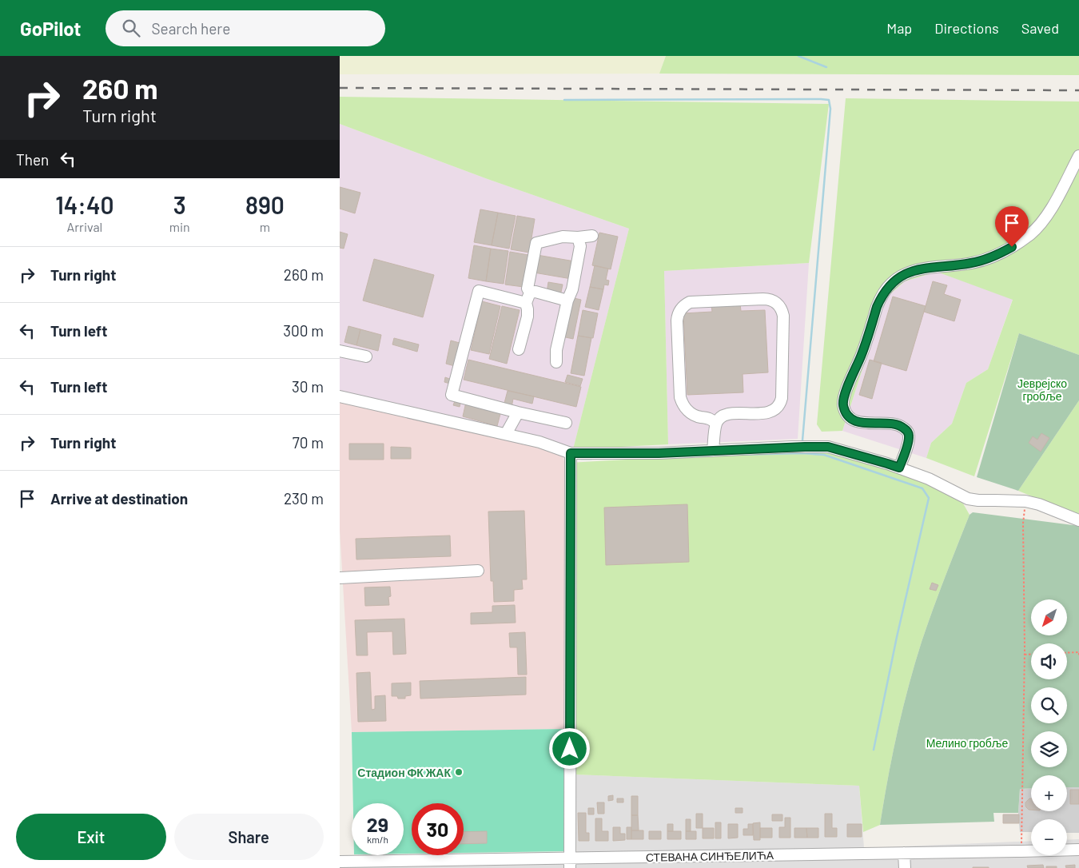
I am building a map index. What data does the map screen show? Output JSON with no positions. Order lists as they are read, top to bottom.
{
  "streets": {
    "street": ["СТЕВАНА СИНЂЕЛИЋА"]
  },
  "parks": ["Јеврејско гробље", "Мелино гробље"],
  "places": ["Стадион ФК ЖАК"],
  "north": "bottom left",
  "page": {
    "header": "GoPilot",
    "search": "Search here",
    "nav": ["Map", "Directions", "Saved"],
    "turn": ["260 m", "Turn right"],
    "then": "Then",
    "eta": [
      "14:40",
      "Arrival",
      "3",
      "min",
      "890",
      "m"
    ],
    "list": [
      {
        "name": "Turn right",
        "value": "260 m"
      },
      {
        "name": "Turn left",
        "value": "300 m"
      },
      {
        "name": "Turn left",
        "value": "30 m"
      },
      {
        "name": "Turn right",
        "value": "70 m"
      },
      {
        "name": "Arrive at destination",
        "value": "230 m"
      }
    ],
    "map_buttons": ["+", "−"],
    "speed": "29 km/h",
    "limit": "30",
    "buttons": ["Exit", "Share"]
  }
}
